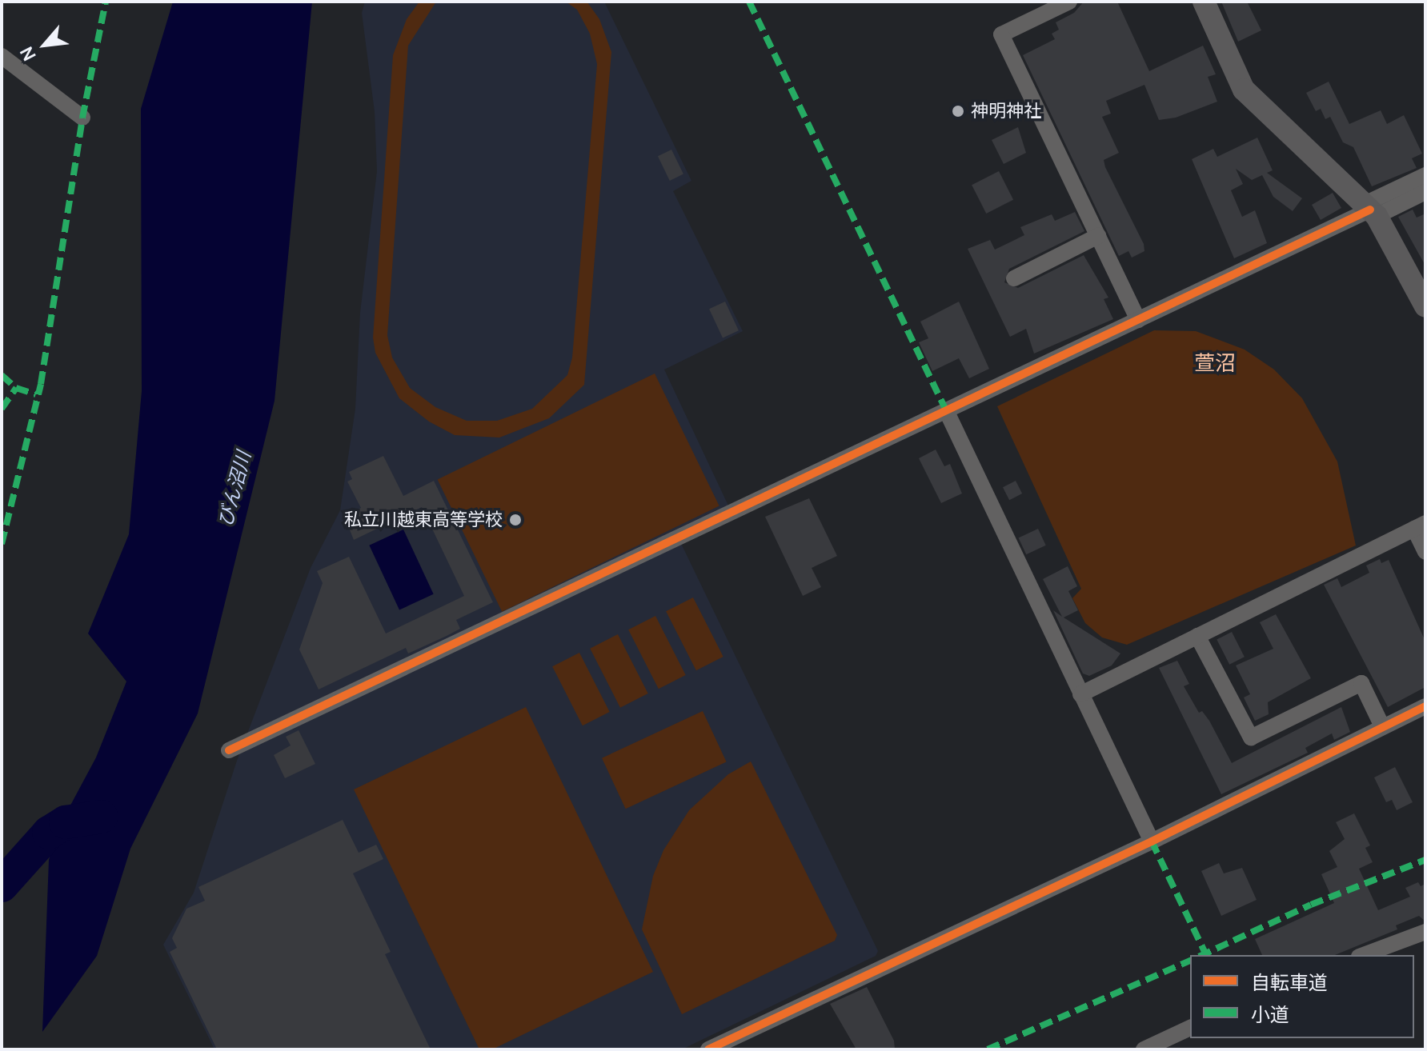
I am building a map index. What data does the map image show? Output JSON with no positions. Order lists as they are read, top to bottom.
{
  "districts": ["萱沼"],
  "water": ["びん沼川"],
  "places": ["神明神社", "私立川越東高等学校"],
  "legend": ["自転車道", "小道"],
  "north": "bottom left"
}
